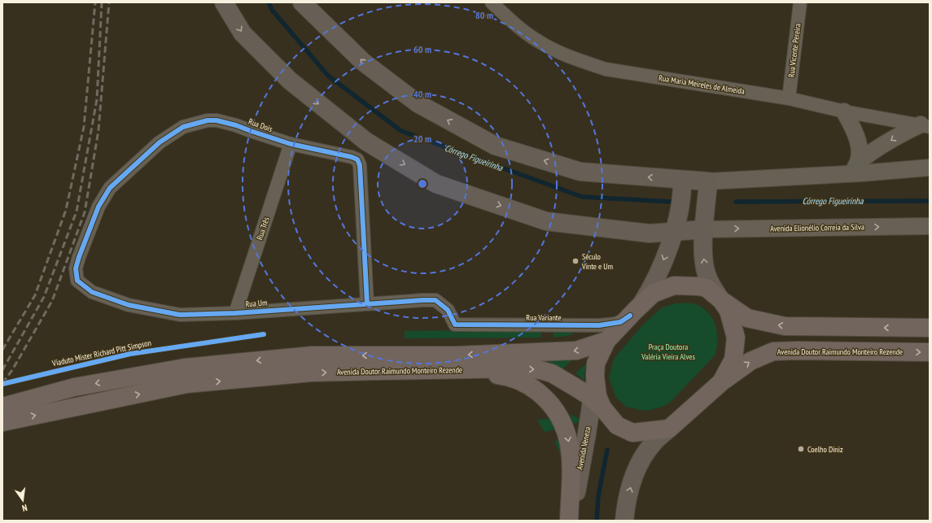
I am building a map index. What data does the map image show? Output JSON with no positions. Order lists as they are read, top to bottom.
{
  "streets": {
    "main road": ["Avenida Doutor Raimundo Monteiro Rezende", "Avenida Veneza"],
    "street": [
      "Rua Vicente Pereira",
      "Rua Maria Meireles de Almeida",
      "Rua Dois",
      "Avenida Elionélio Correia da Silva",
      "Rua Três",
      "Rua Um",
      "Rua Variante"
    ],
    "cycle path": ["Viaduto Mister Richard Pitt Simpson"]
  },
  "crossings": [
    ["Rua Vicente Pereira", "Rua Maria Meireles de Almeida"],
    ["Rua Dois", "Rua Três"],
    ["Rua Dois", "Rua Um"],
    ["Rua Três", "Rua Um"],
    ["Rua Um", "Rua Variante"],
    ["Rua Variante", "Avenida Doutor Raimundo Monteiro Rezende"],
    ["Avenida Doutor Raimundo Monteiro Rezende", "Avenida Veneza"]
  ],
  "water": ["Córrego Figueirinha"],
  "parks": ["Praça Doutora Valéria Vieira Alves"],
  "places": ["Século Vinte e Um", "Coelho Diniz"],
  "north": "bottom",
  "rings": [
    "80 m",
    "60 m",
    "40 m",
    "20 m"
  ]
}
